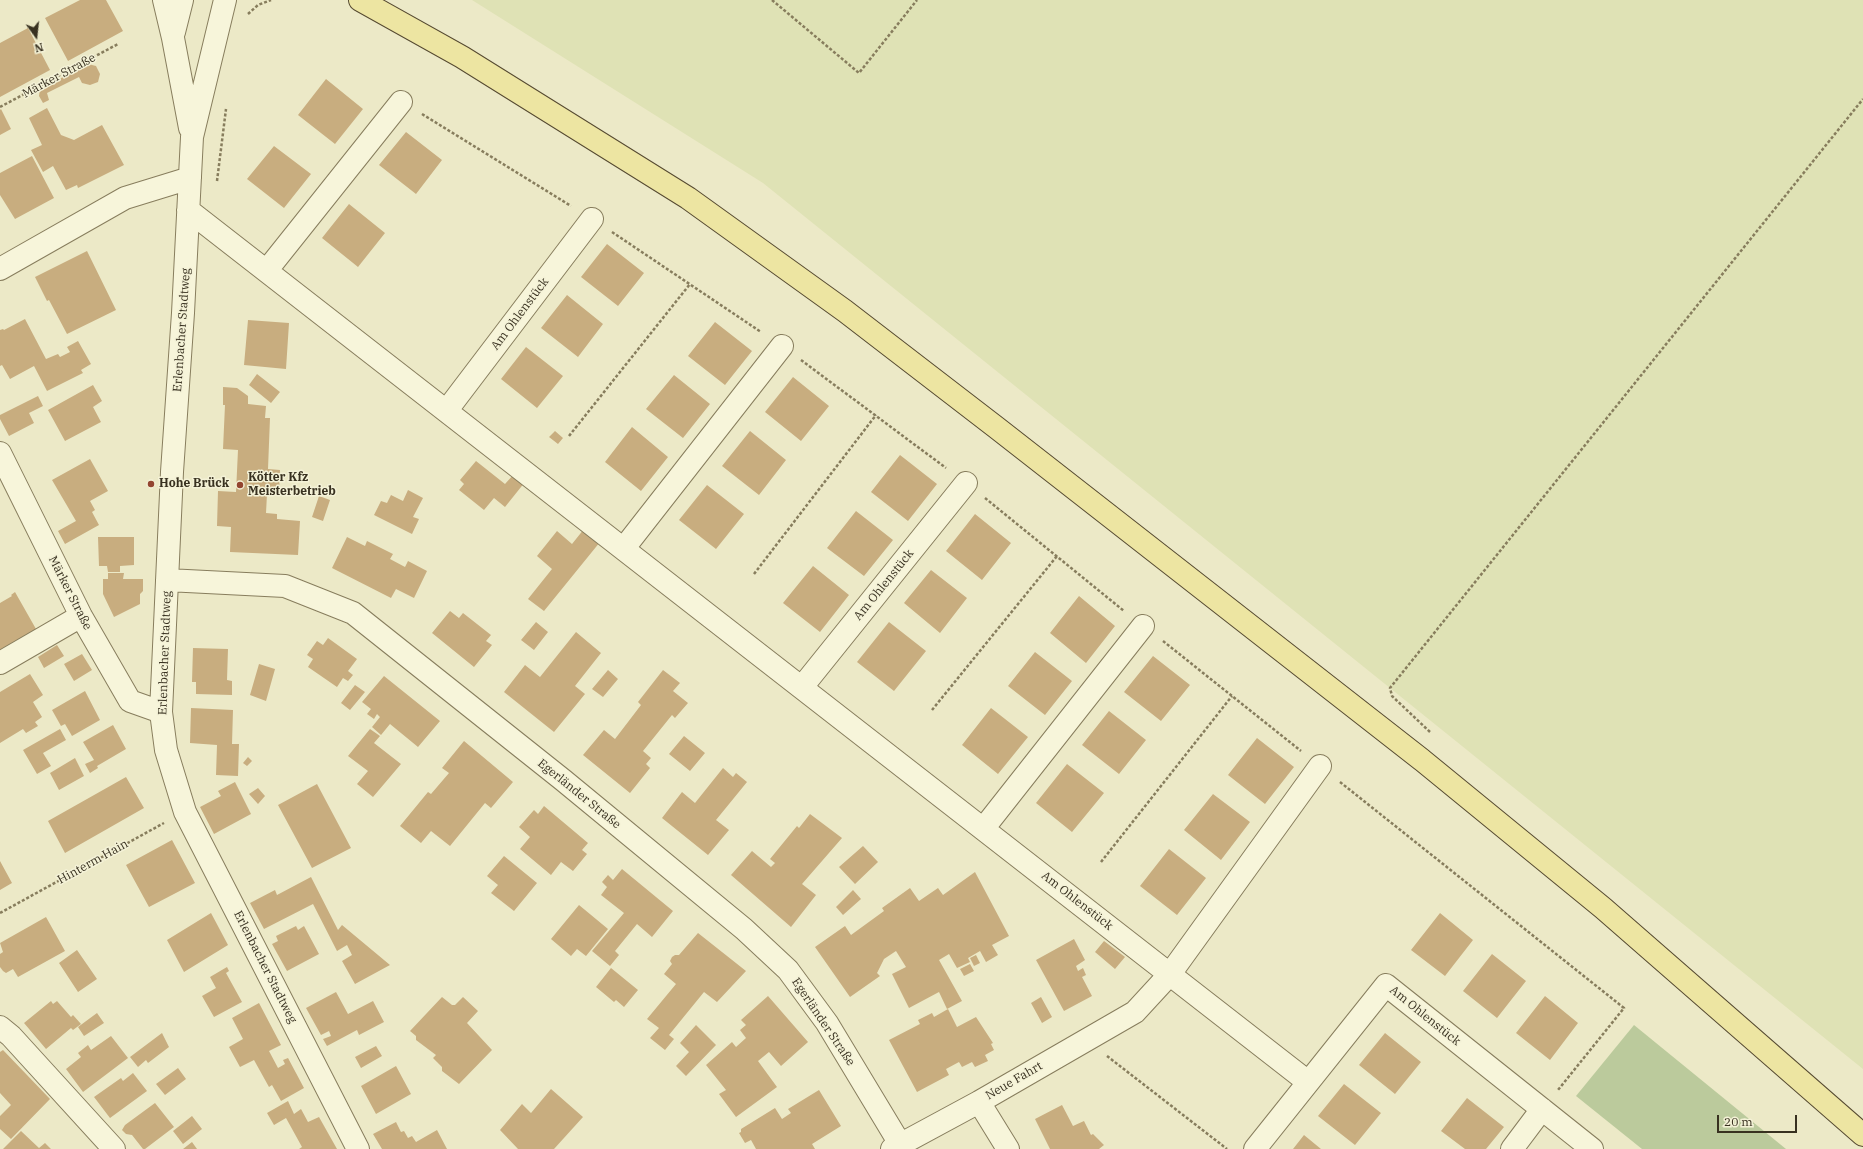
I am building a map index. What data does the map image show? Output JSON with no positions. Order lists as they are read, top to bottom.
{
  "streets": {
    "street": [
      "Märker Straße",
      "Am Ohlenstück",
      "Erlenbacher Stadtweg",
      "Egerländer Straße",
      "Neue Fahrt"
    ],
    "path": ["Hinterm Hain"]
  },
  "crossings": [
    ["Märker Straße", "Erlenbacher Stadtweg"],
    ["Am Ohlenstück", "Erlenbacher Stadtweg"],
    ["Am Ohlenstück", "Neue Fahrt"],
    ["Erlenbacher Stadtweg", "Egerländer Straße"],
    ["Erlenbacher Stadtweg", "Hinterm Hain"],
    ["Egerländer Straße", "Neue Fahrt"]
  ],
  "places": ["Hohe Brück", "Kötter Kfz Meisterbetrieb"],
  "scale_bar": "20 m",
  "north": "bottom"
}
